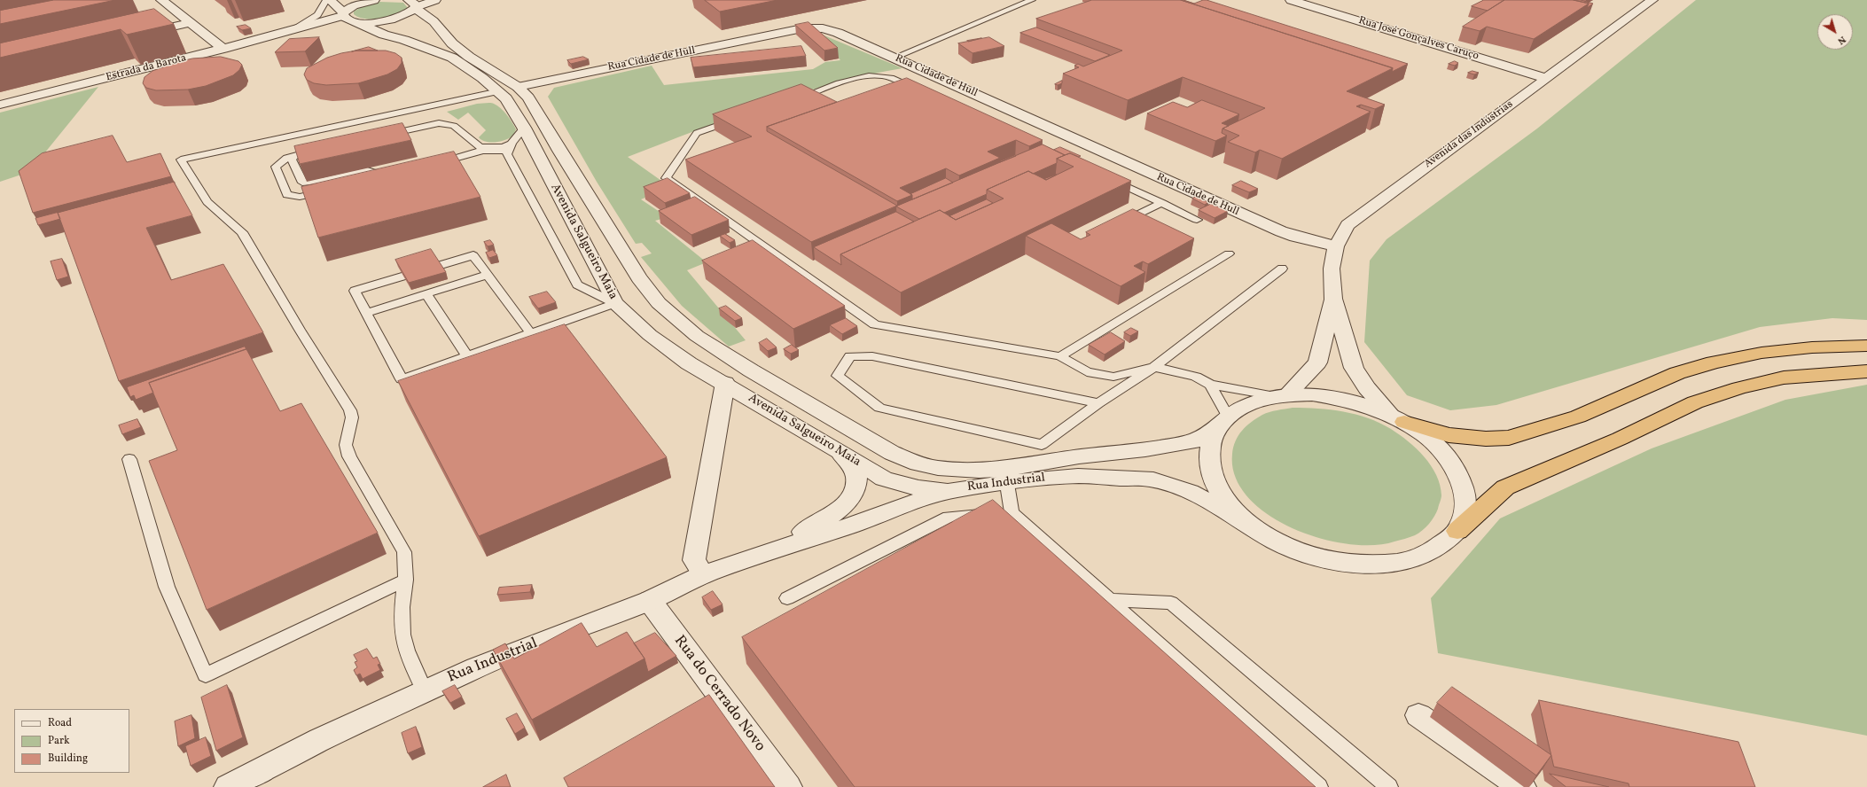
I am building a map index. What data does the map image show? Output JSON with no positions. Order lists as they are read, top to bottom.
{
  "streets": {
    "street": [
      "Rua José Gonçalves Caruço",
      "Rua Cidade de Hull",
      "Estrada da Barota",
      "Avenida das Indústrias",
      "Avenida Salgueiro Maia",
      "Rua Industrial",
      "Rua do Cerrado Novo"
    ]
  },
  "crossings": [
    ["Rua José Gonçalves Caruço", "Avenida das Indústrias"],
    ["Rua Cidade de Hull", "Avenida das Indústrias"],
    ["Rua Cidade de Hull", "Avenida Salgueiro Maia"],
    ["Estrada da Barota", "Avenida Salgueiro Maia"],
    ["Avenida das Indústrias", "Rua Industrial"],
    ["Avenida Salgueiro Maia", "Rua Industrial"],
    ["Rua Industrial", "Rua do Cerrado Novo"]
  ],
  "legend": ["Road", "Park", "Building"],
  "north": "bottom right"
}
